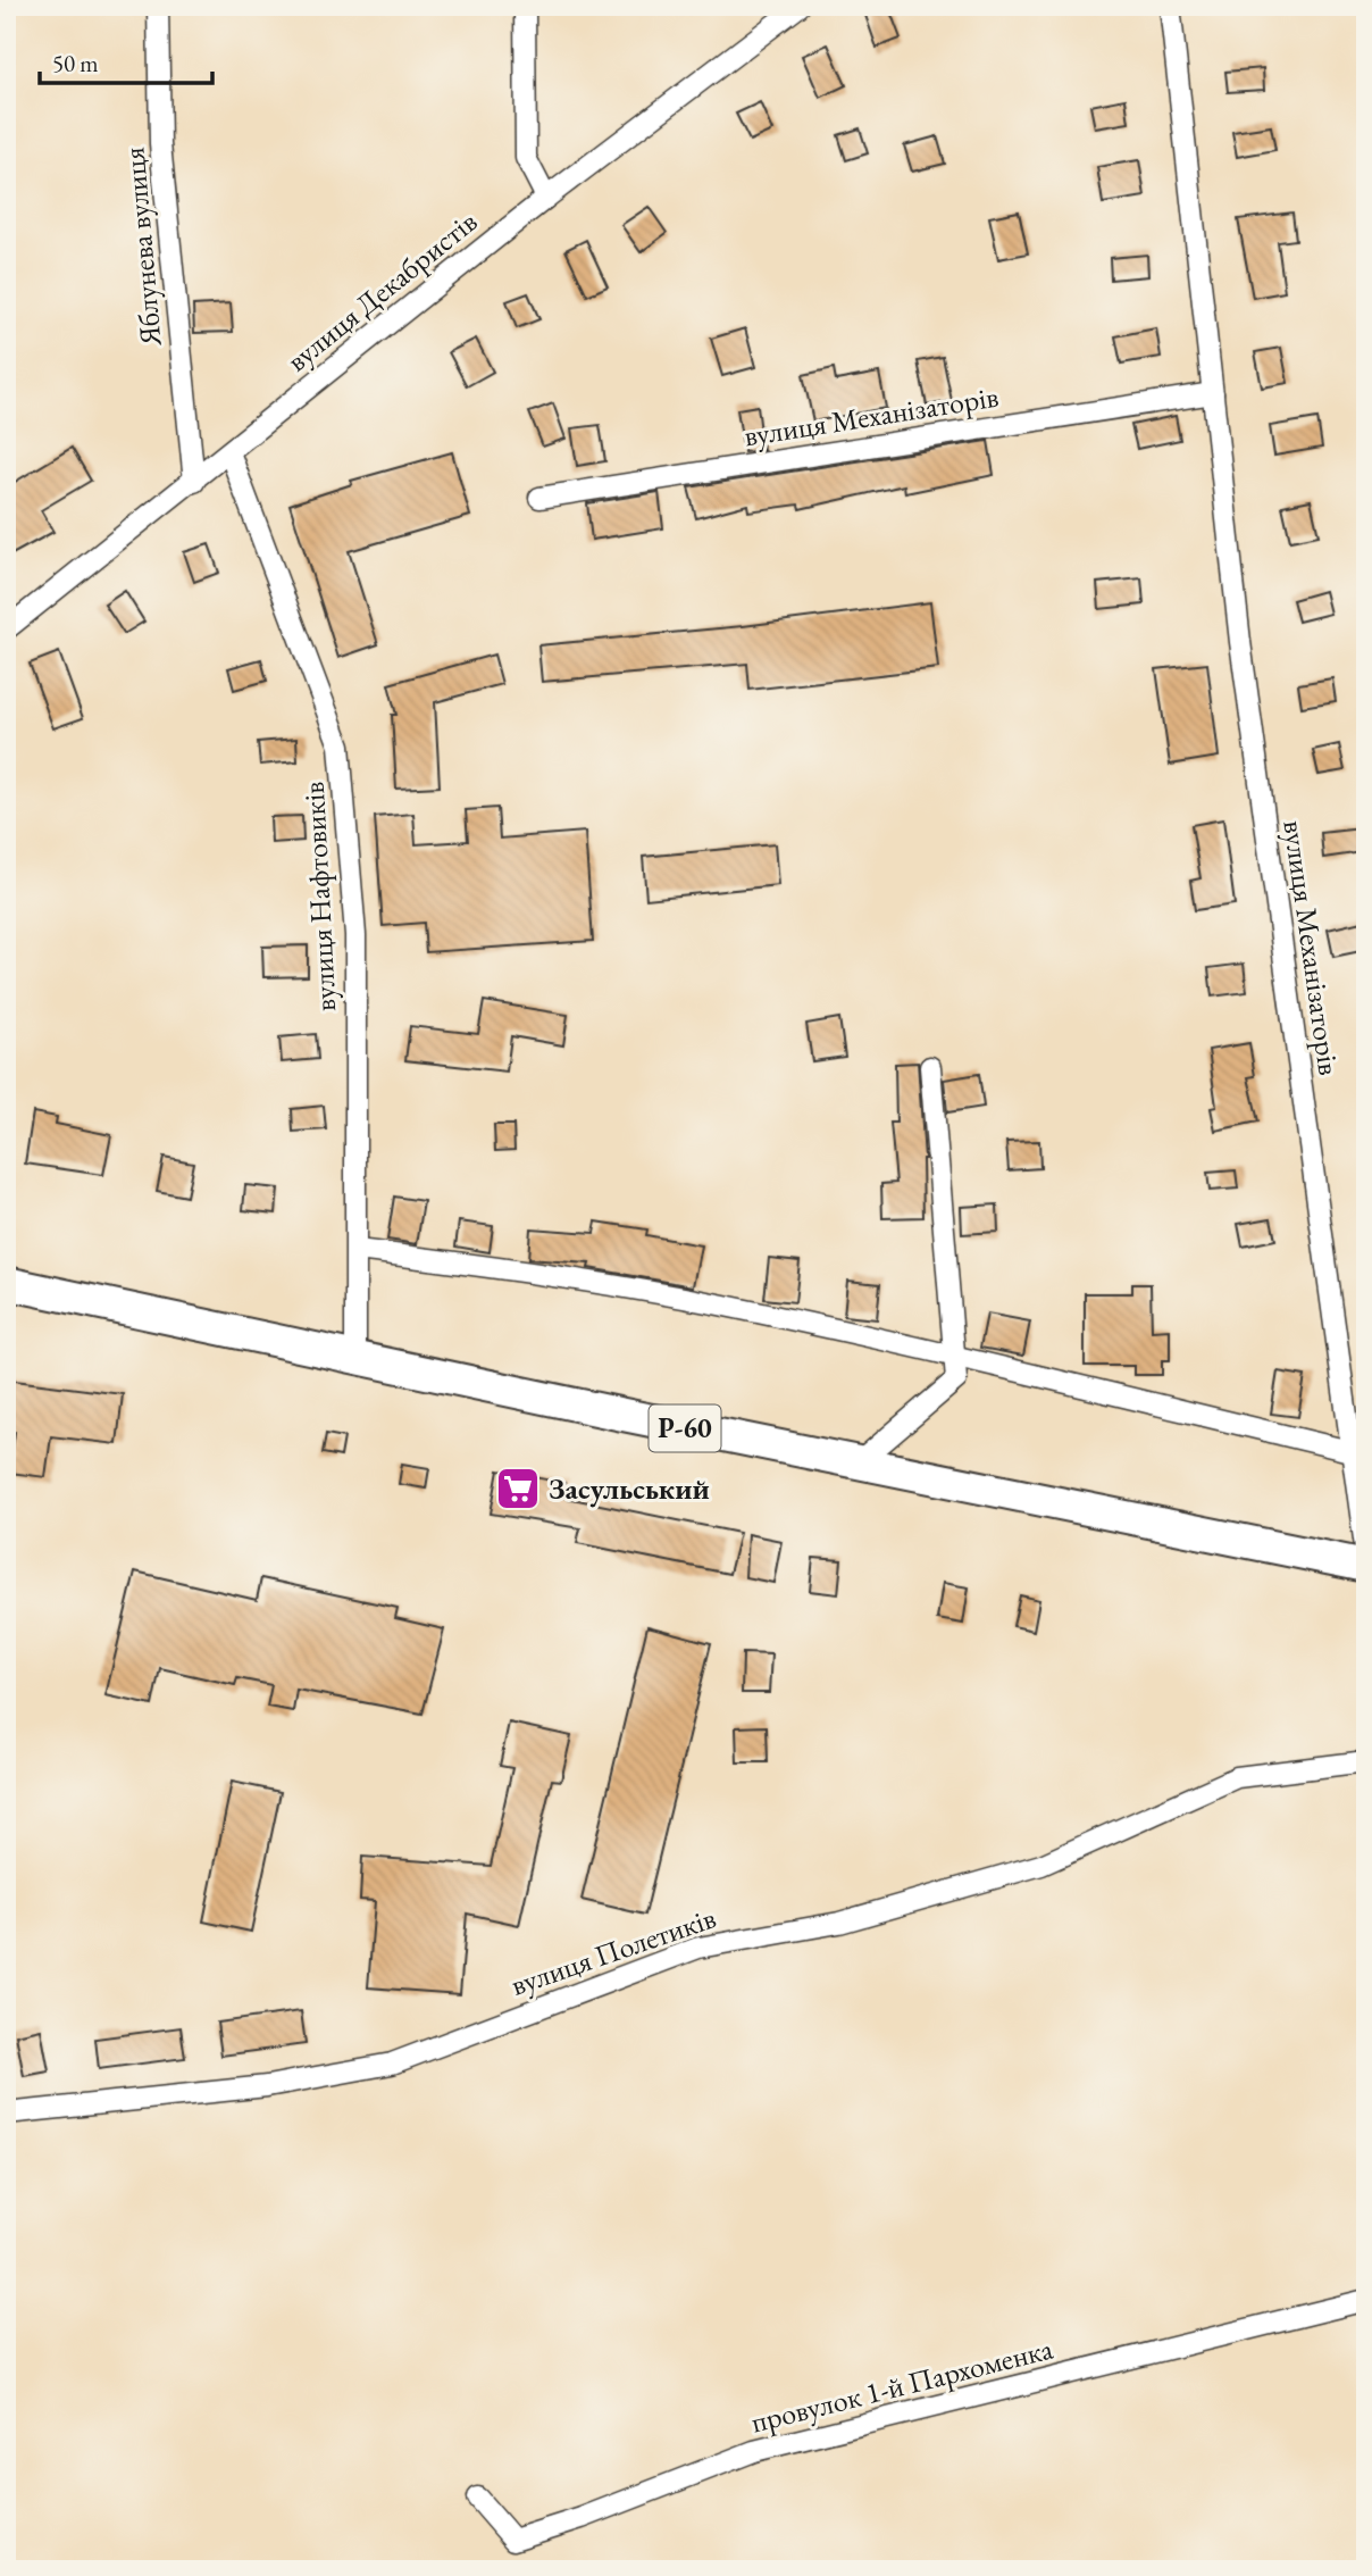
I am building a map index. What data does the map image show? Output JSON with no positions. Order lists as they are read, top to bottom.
{
  "streets": {
    "main road": ["Р-60"],
    "street": [
      "Яблунева вулиця",
      "вулиця Декабристів",
      "вулиця Механізаторів",
      "вулиця Нафтовиків",
      "вулиця Полетиків",
      "провулок 1-й Пархоменка"
    ]
  },
  "crossings": [
    ["Яблунева вулиця", "вулиця Декабристів"],
    ["вулиця Декабристів", "вулиця Нафтовиків"],
    ["вулиця Нафтовиків", "Р-60"]
  ],
  "places": {
    "supermarket": ["Засульський"]
  },
  "scale_bar": "50 m"
}
